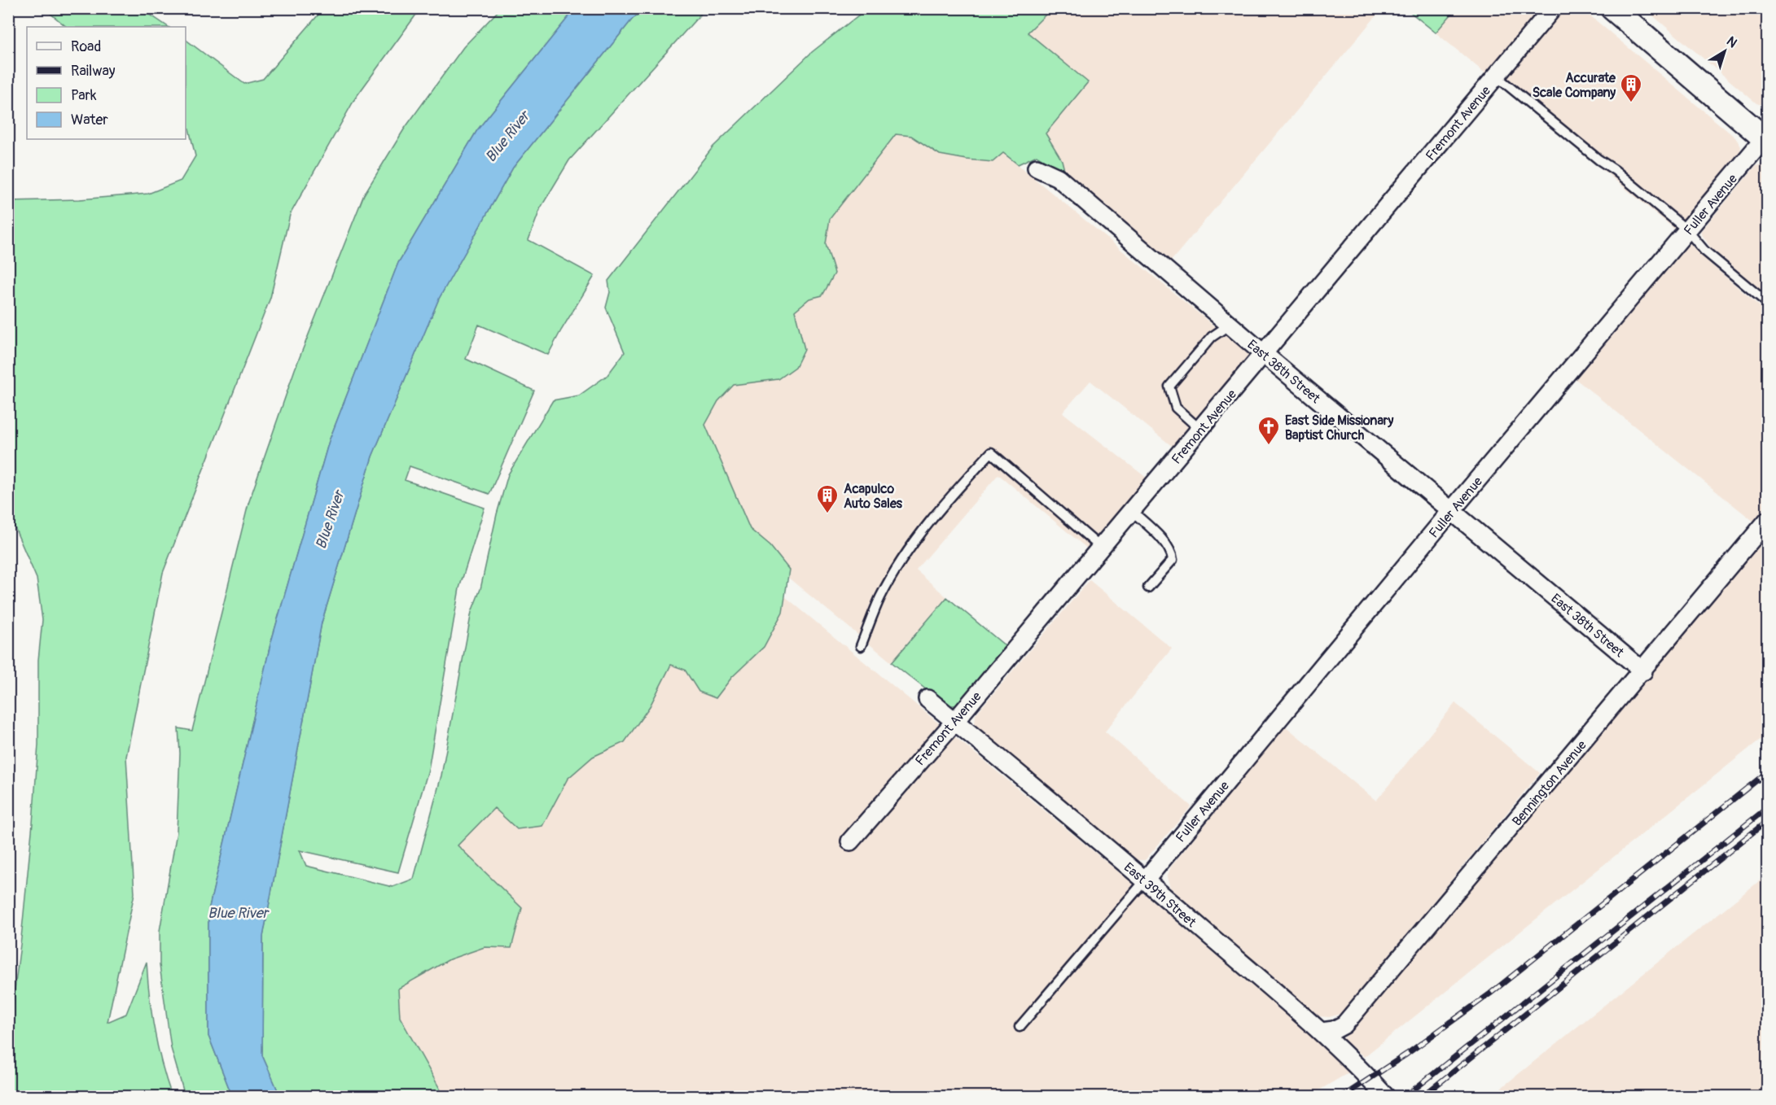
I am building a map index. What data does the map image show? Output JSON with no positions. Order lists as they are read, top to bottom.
{
  "streets": {
    "street": [
      "Fremont Avenue",
      "Fuller Avenue",
      "East 38th Street",
      "Bennington Avenue",
      "East 39th Street"
    ]
  },
  "crossings": [
    ["Fremont Avenue", "East 38th Street"],
    ["Fremont Avenue", "East 39th Street"],
    ["Fuller Avenue", "East 38th Street"],
    ["Fuller Avenue", "East 39th Street"],
    ["East 38th Street", "Bennington Avenue"],
    ["Bennington Avenue", "East 39th Street"]
  ],
  "water": ["Blue River"],
  "places": {
    "building": ["Accurate Scale Company", "Acapulco Auto Sales"],
    "church": ["East Side Missionary Baptist Church"]
  },
  "legend": [
    "Road",
    "Railway",
    "Park",
    "Water"
  ],
  "north": "top right"
}
